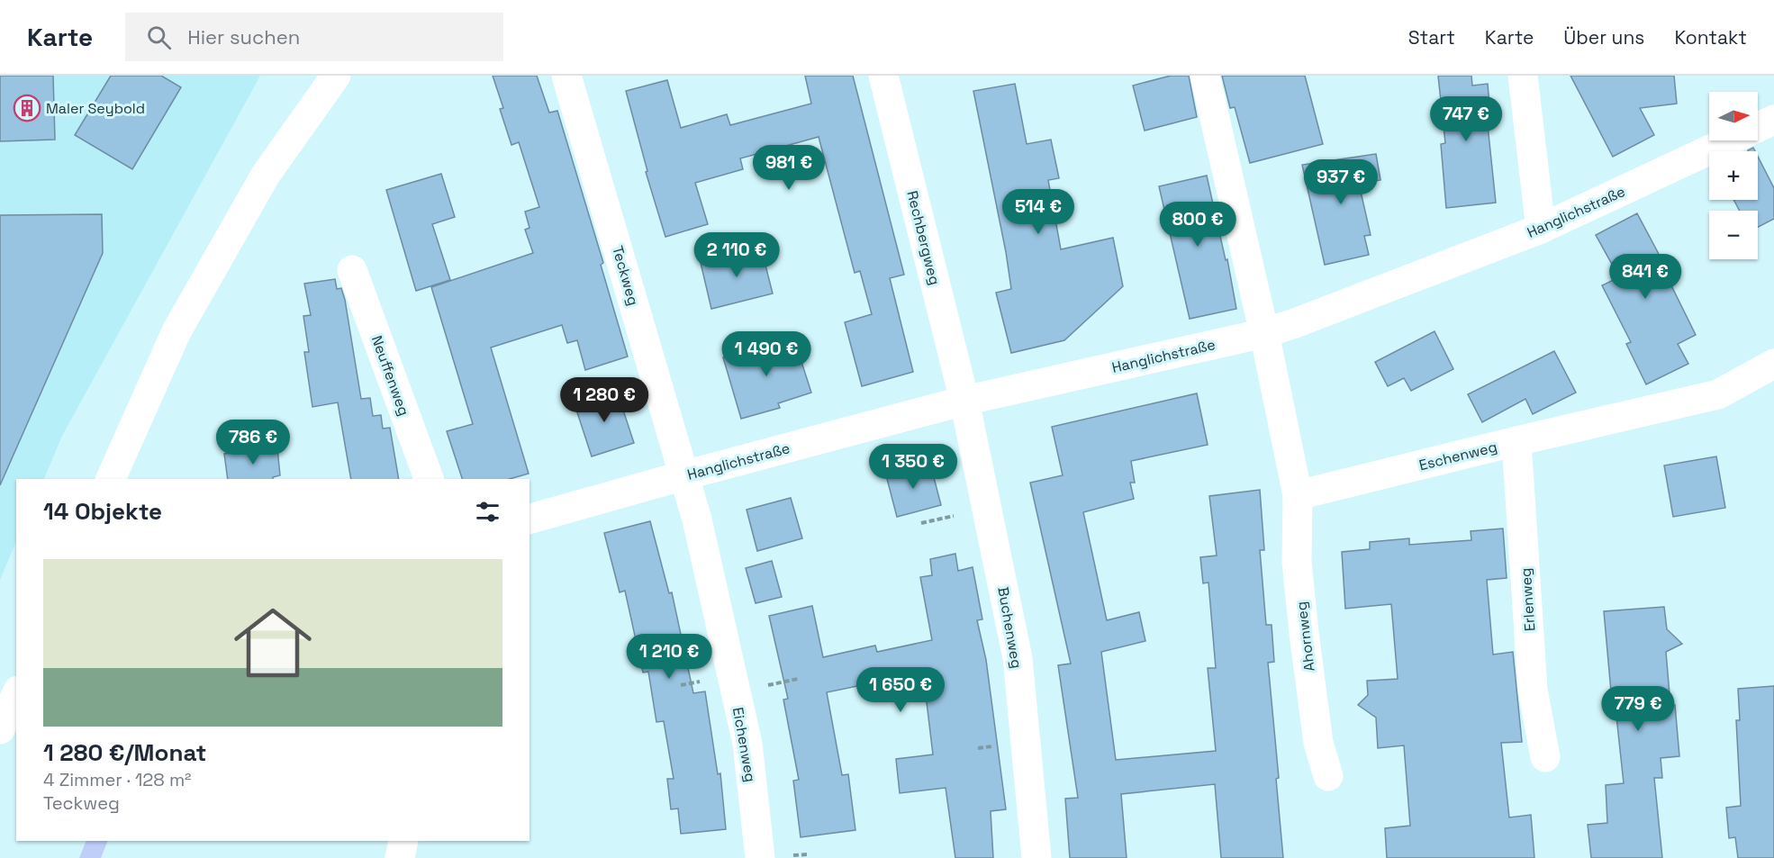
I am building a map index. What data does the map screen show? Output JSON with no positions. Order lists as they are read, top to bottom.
{
  "streets": {
    "street": [
      "Hanglichstraße",
      "Rechbergweg",
      "Teckweg",
      "Neuffenweg",
      "Eschenweg",
      "Erlenweg",
      "Buchenweg",
      "Ahornweg",
      "Eichenweg"
    ]
  },
  "crossings": [
    ["Hanglichstraße", "Rechbergweg"],
    ["Hanglichstraße", "Teckweg"],
    ["Hanglichstraße", "Buchenweg"],
    ["Hanglichstraße", "Eichenweg"],
    ["Rechbergweg", "Buchenweg"],
    ["Teckweg", "Eichenweg"],
    ["Eschenweg", "Erlenweg"],
    ["Eschenweg", "Ahornweg"]
  ],
  "places": {
    "building": ["Maler Seybold"]
  },
  "north": "right",
  "page": {
    "header": "Karte",
    "search": "Hier suchen",
    "nav": [
      "Start",
      "Karte",
      "Über uns",
      "Kontakt"
    ],
    "map_buttons": ["+", "−"],
    "price": [
      "747 €",
      "981 €",
      "937 €",
      "514 €",
      "800 €",
      "2 110 €",
      "841 €",
      "1 490 €",
      "1 280 €",
      "786 €",
      "1 350 €",
      "1 210 €",
      "1 650 €",
      "779 €"
    ],
    "heading": "14 Objekte",
    "list": [
      {
        "name": "1 280 €/Monat",
        "note": "4 Zimmer · 128 m² · Teckweg"
      }
    ]
  }
}
